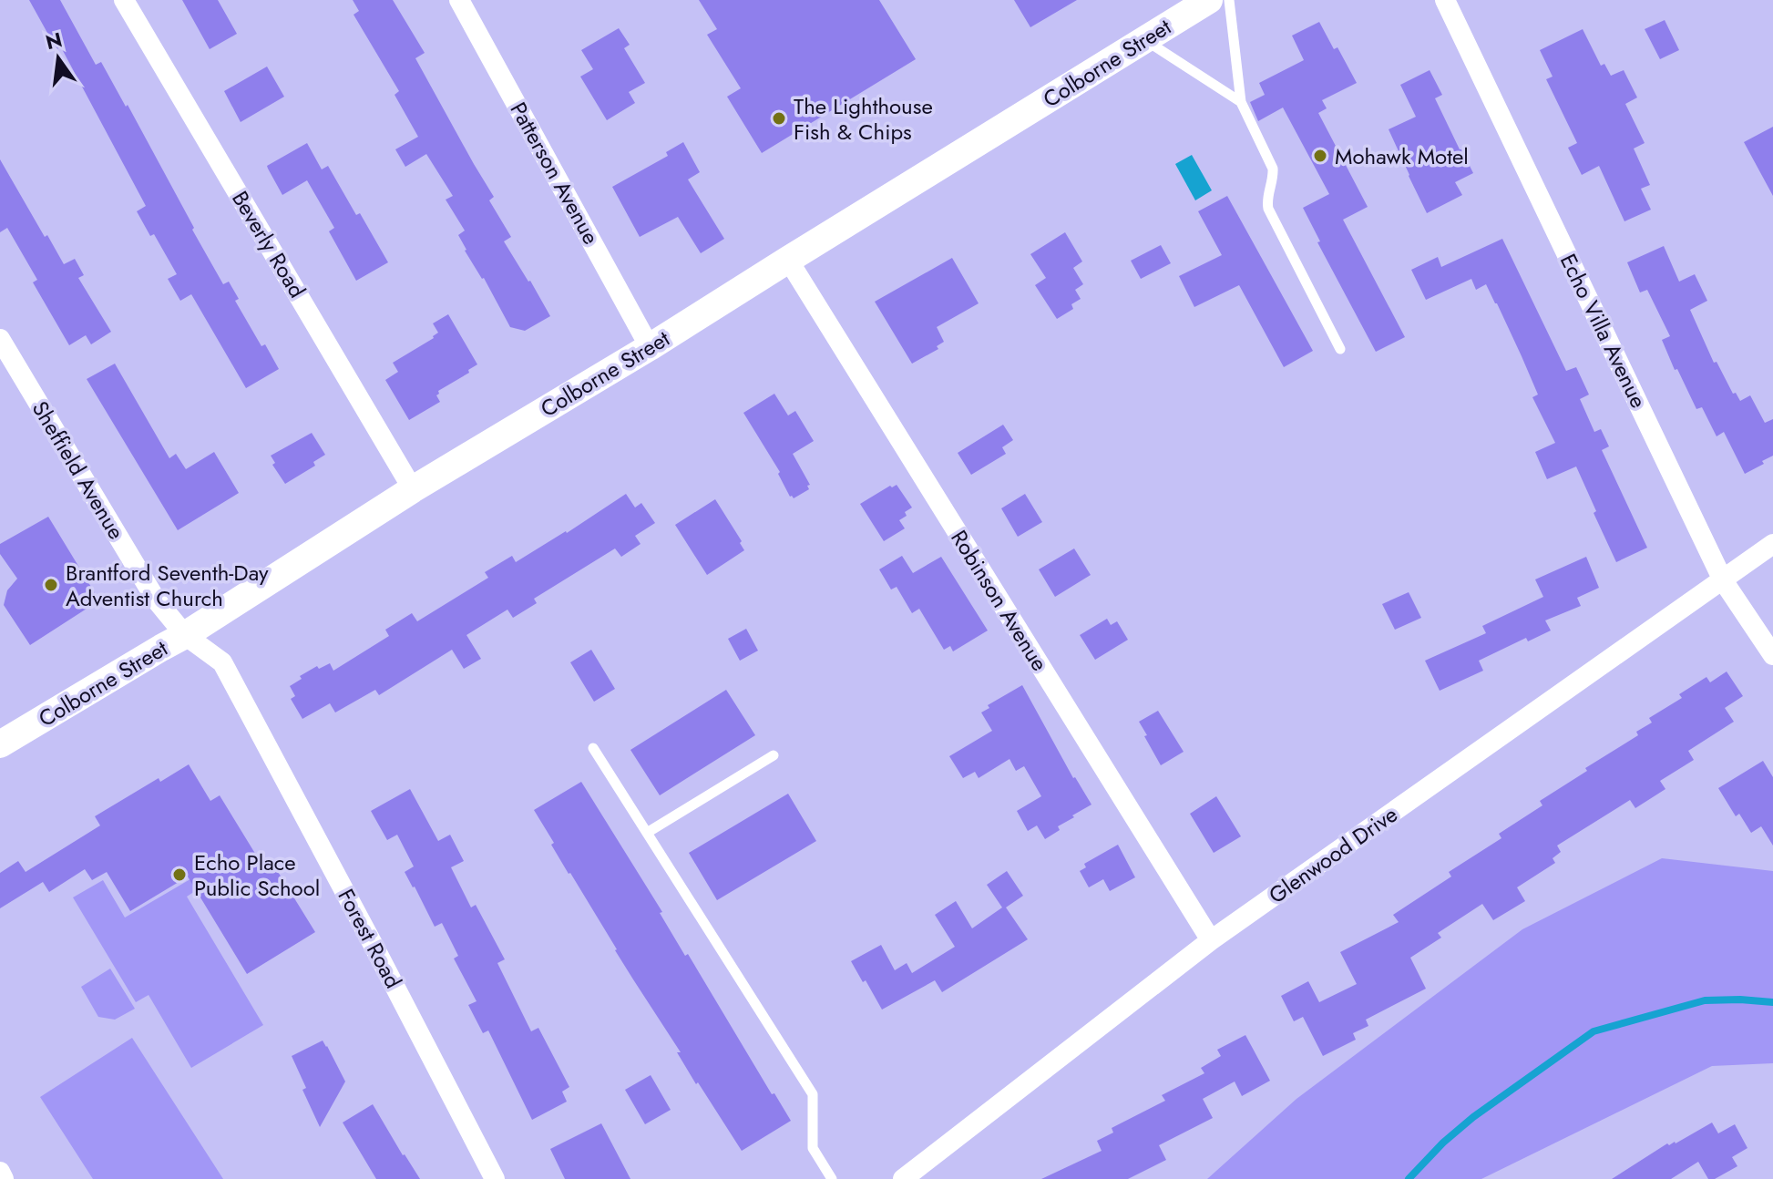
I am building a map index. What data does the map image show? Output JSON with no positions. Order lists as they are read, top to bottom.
{
  "streets": {
    "main road": ["Colborne Street"],
    "street": [
      "Patterson Avenue",
      "Beverly Road",
      "Echo Villa Avenue",
      "Sheffield Avenue",
      "Robinson Avenue",
      "Glenwood Drive",
      "Forest Road"
    ]
  },
  "crossings": [
    ["Colborne Street", "Patterson Avenue"],
    ["Colborne Street", "Beverly Road"],
    ["Colborne Street", "Sheffield Avenue"],
    ["Colborne Street", "Robinson Avenue"],
    ["Colborne Street", "Forest Road"],
    ["Echo Villa Avenue", "Glenwood Drive"],
    ["Sheffield Avenue", "Forest Road"],
    ["Robinson Avenue", "Glenwood Drive"]
  ],
  "places": [
    "The Lighthouse Fish & Chips",
    "Mohawk Motel",
    "Brantford Seventh-Day Adventist Church",
    "Echo Place Public School"
  ],
  "north": "top"
}
